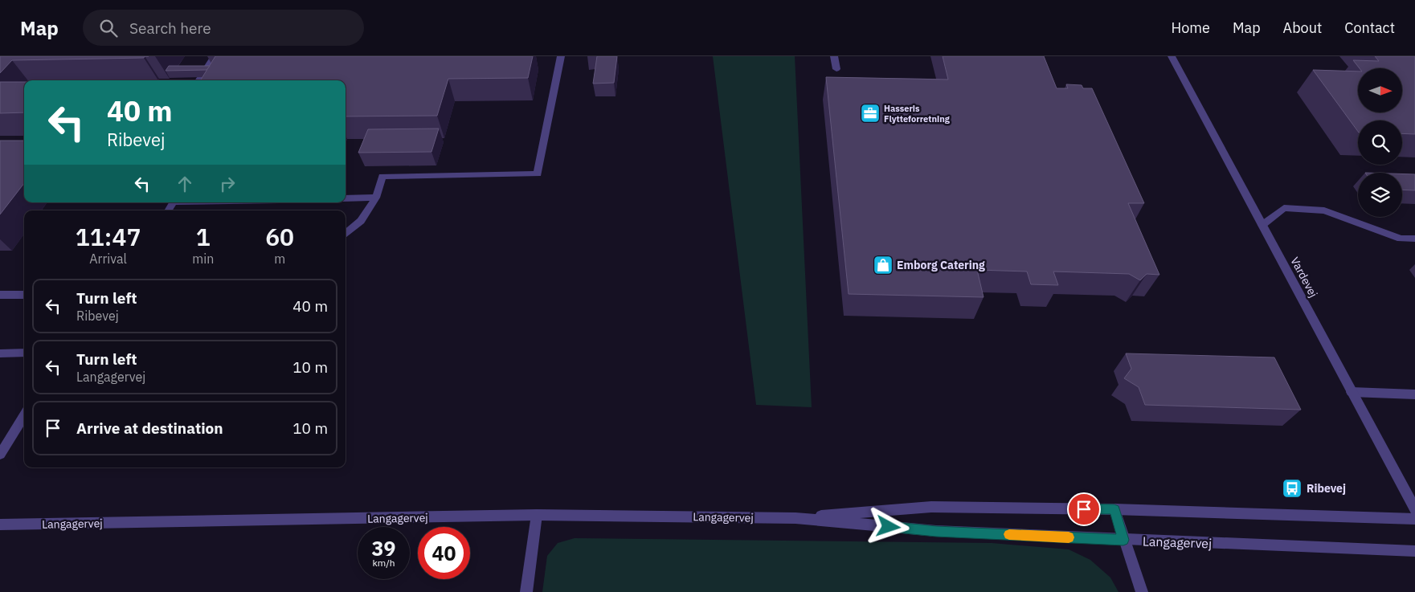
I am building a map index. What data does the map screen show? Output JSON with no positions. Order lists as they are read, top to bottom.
{
  "streets": {
    "street": ["Vardevej", "Langagervej"]
  },
  "places": {
    "office": ["Hasseris Flytteforretning"],
    "shop": ["Emborg Catering"],
    "bus stop": ["Ribevej"]
  },
  "north": "right",
  "page": {
    "header": "Map",
    "search": "Search here",
    "nav": [
      "Home",
      "Map",
      "About",
      "Contact"
    ],
    "turn": ["40 m", "Ribevej"],
    "eta": [
      "11:47",
      "Arrival",
      "1",
      "min",
      "60",
      "m"
    ],
    "list": [
      {
        "name": "Turn left",
        "note": "Ribevej",
        "value": "40 m"
      },
      {
        "name": "Turn left",
        "note": "Langagervej",
        "value": "10 m"
      },
      {
        "name": "Arrive at destination",
        "value": "10 m"
      }
    ],
    "speed": "39 km/h",
    "limit": "40"
  }
}
